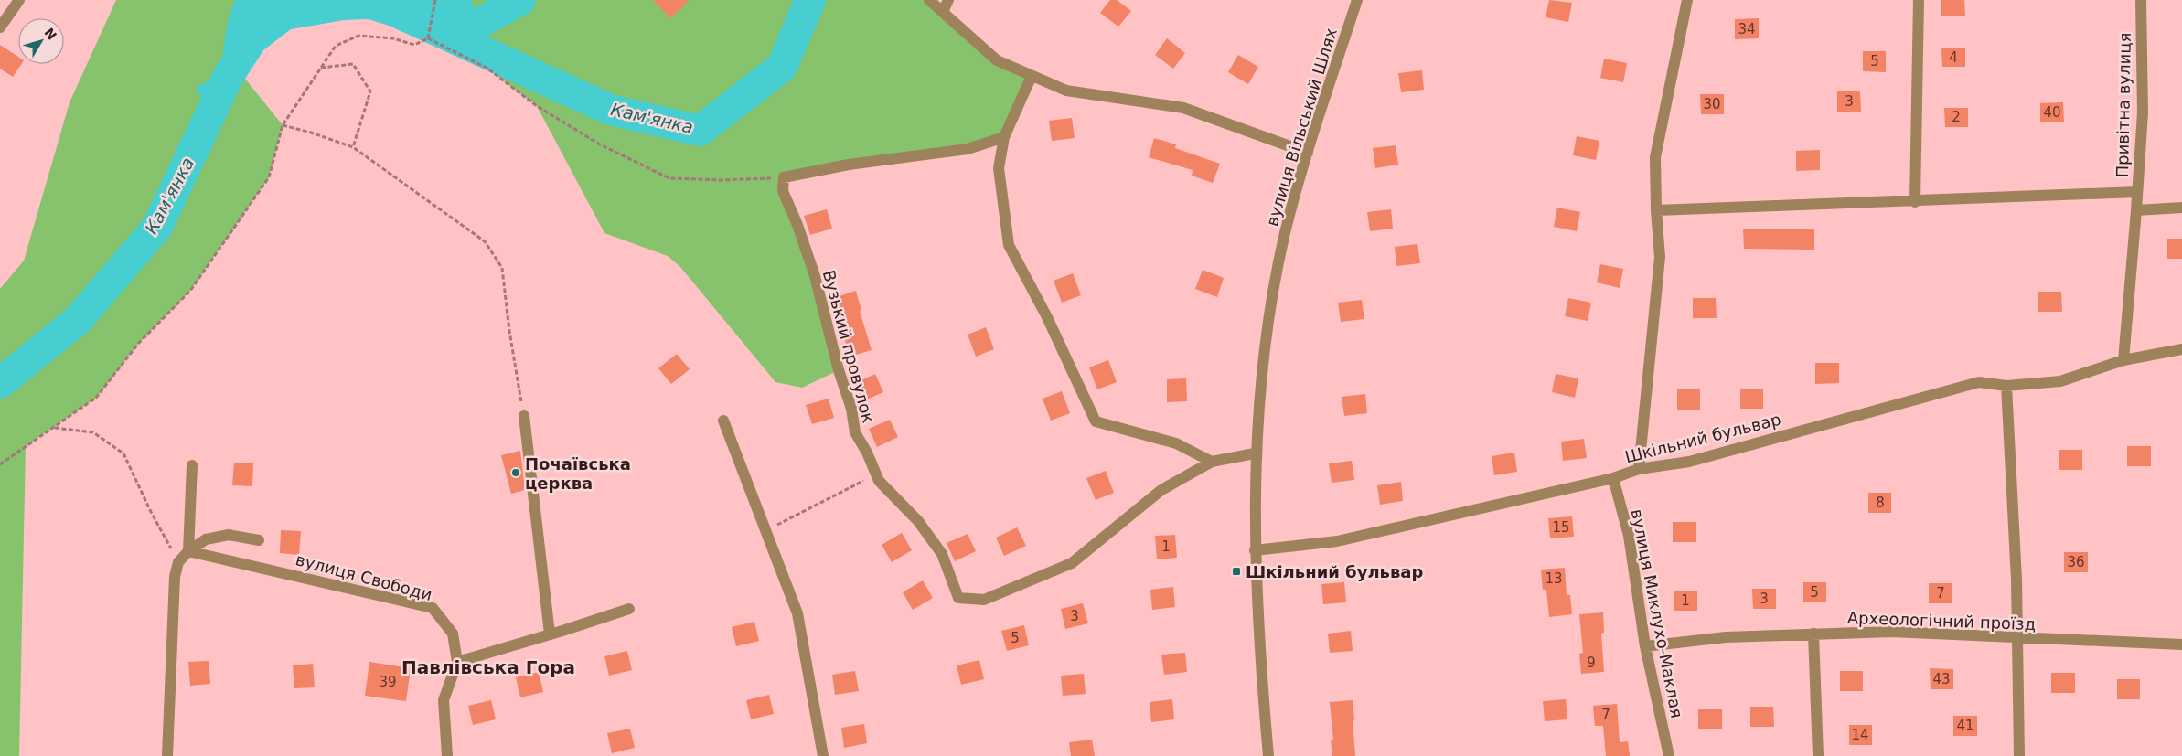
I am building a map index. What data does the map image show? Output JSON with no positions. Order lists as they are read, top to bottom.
{
  "streets": {
    "street": [
      "Привітна вулиця",
      "вулиця Вільський Шлях",
      "Вузький провулок",
      "Шкільний бульвар",
      "вулиця Свободи",
      "вулиця Миклухо-Маклая",
      "Археологічний проїзд"
    ]
  },
  "crossings": [
    ["Привітна вулиця", "Шкільний бульвар"],
    ["вулиця Вільський Шлях", "Вузький провулок"],
    ["вулиця Вільський Шлях", "Шкільний бульвар"],
    ["Шкільний бульвар", "вулиця Миклухо-Маклая"],
    ["вулиця Миклухо-Маклая", "Археологічний проїзд"]
  ],
  "districts": ["Павлівська Гора"],
  "water": ["Кам'янка"],
  "places": {
    "other": ["Почаївська церква"],
    "transit": ["Шкільний бульвар"]
  },
  "house_numbers": [
    "34",
    "4",
    "5",
    "3",
    "30",
    "40",
    "2",
    "8",
    "15",
    "1",
    "36",
    "13",
    "5",
    "7",
    "3",
    "1",
    "3",
    "5",
    "9",
    "43",
    "39",
    "7",
    "41",
    "14"
  ],
  "north": "top right"
}
